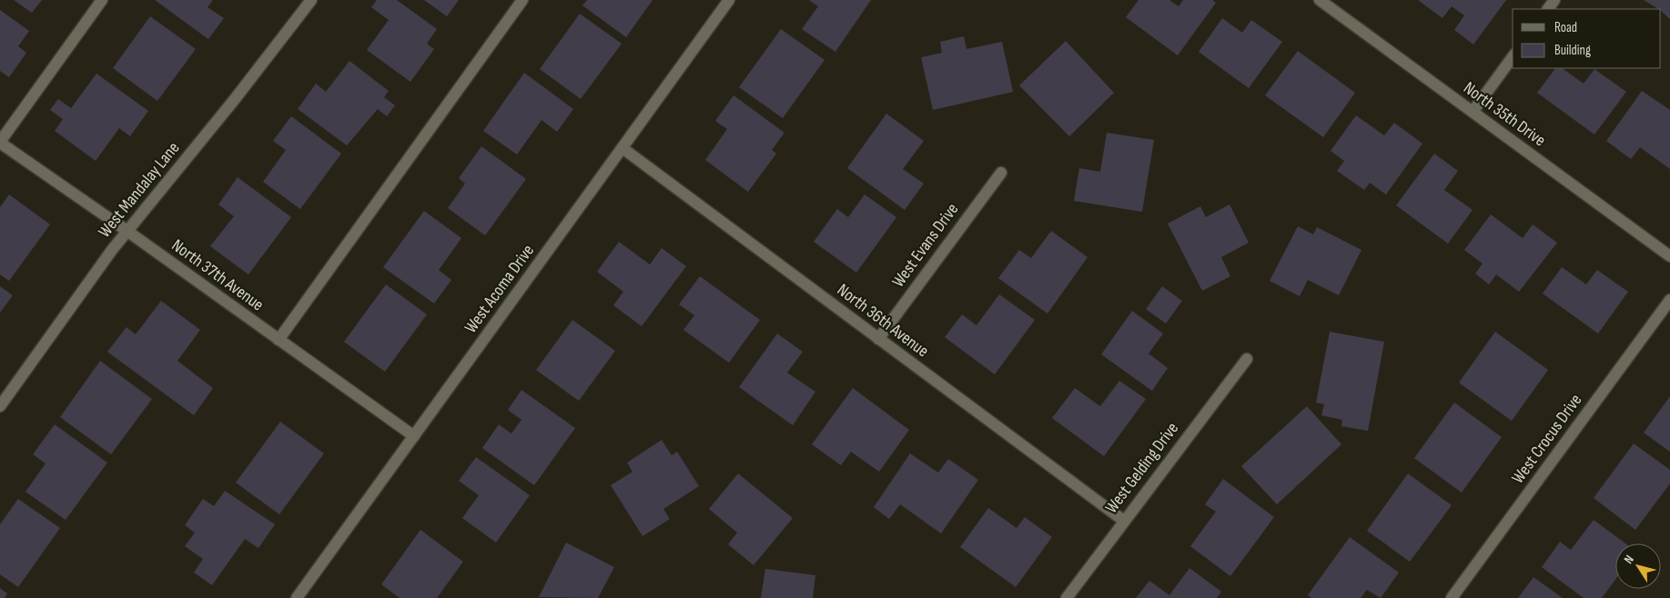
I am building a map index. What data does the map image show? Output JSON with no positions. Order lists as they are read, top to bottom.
{
  "streets": {
    "street": [
      "North 35th Drive",
      "West Mandalay Lane",
      "West Evans Drive",
      "North 37th Avenue",
      "West Acoma Drive",
      "North 36th Avenue",
      "West Crocus Drive",
      "West Gelding Drive"
    ]
  },
  "crossings": [
    ["West Mandalay Lane", "North 37th Avenue"],
    ["West Evans Drive", "North 36th Avenue"],
    ["North 37th Avenue", "West Acoma Drive"],
    ["West Acoma Drive", "North 36th Avenue"],
    ["North 36th Avenue", "West Gelding Drive"]
  ],
  "legend": ["Road", "Building"],
  "north": "top left"
}
